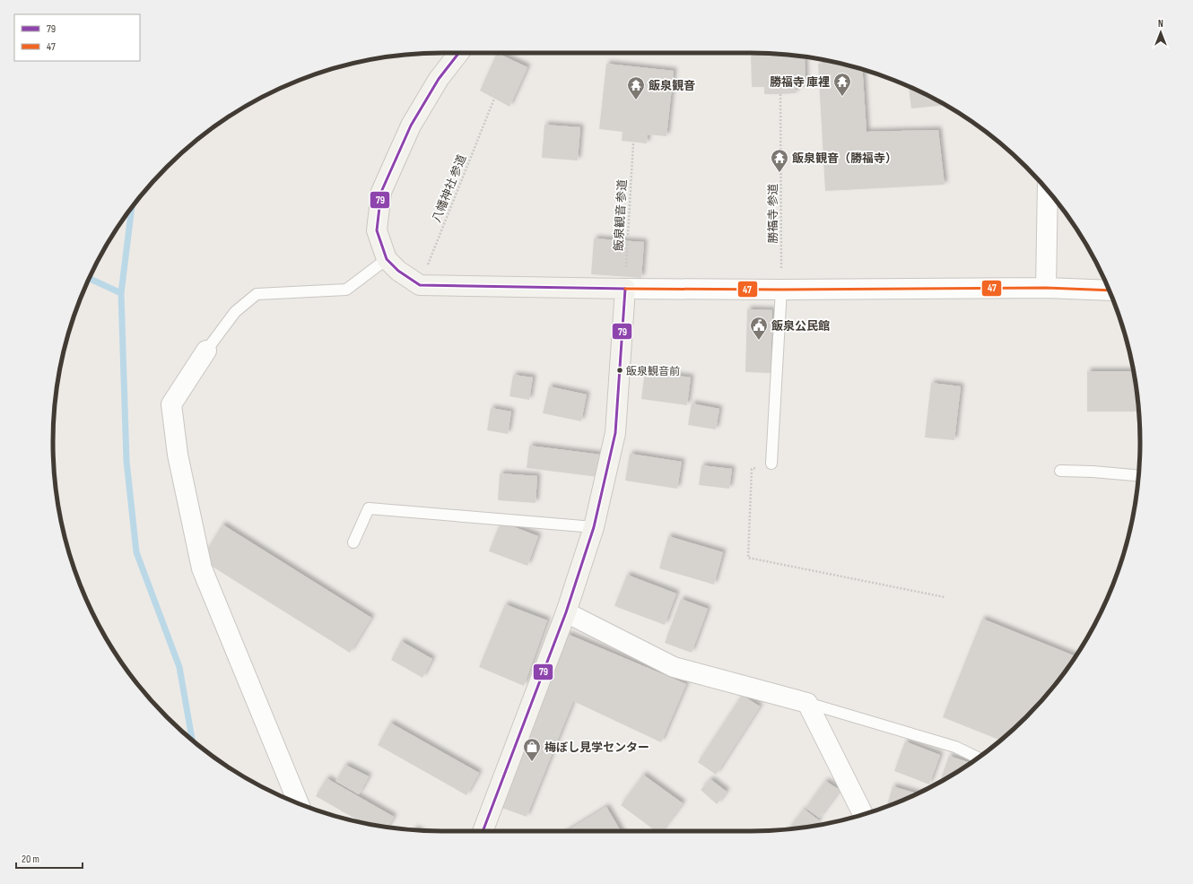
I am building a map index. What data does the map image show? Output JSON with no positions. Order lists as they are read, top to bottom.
{
  "streets": {
    "path": ["八幡神社 参道", "勝福寺 参道", "飯泉観音 参道"]
  },
  "places": {
    "temple": ["勝福寺 庫裡", "飯泉観音", "飯泉観音（勝福寺）"],
    "public building": ["飯泉公民館"],
    "other": ["飯泉観音前"],
    "shop": ["梅ぼし見学センター"]
  },
  "lines": ["transit line 79", "transit line 47"],
  "legend": ["79", "47"],
  "scale_bar": "20 m",
  "north": "top"
}
